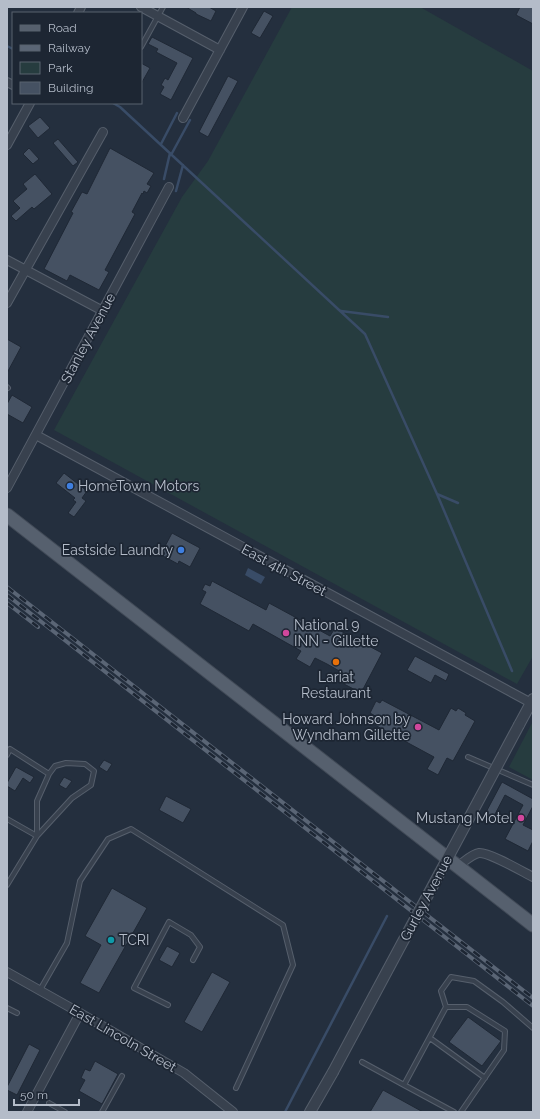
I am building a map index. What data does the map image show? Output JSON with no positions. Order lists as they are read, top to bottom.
{
  "streets": {
    "street": [
      "Stanley Avenue",
      "East 4th Street",
      "Gurley Avenue",
      "East Lincoln Street"
    ]
  },
  "crossings": [
    ["Stanley Avenue", "East 4th Street"],
    ["East 4th Street", "Gurley Avenue"]
  ],
  "places": [
    "HomeTown Motors",
    "Eastside Laundry",
    "National 9 INN - Gillette",
    "Lariat Restaurant",
    "Howard Johnson by Wyndham Gillette",
    "Mustang Motel",
    "TCRI"
  ],
  "legend": [
    "Road",
    "Railway",
    "Park",
    "Building"
  ],
  "scale_bar": "50 m"
}
